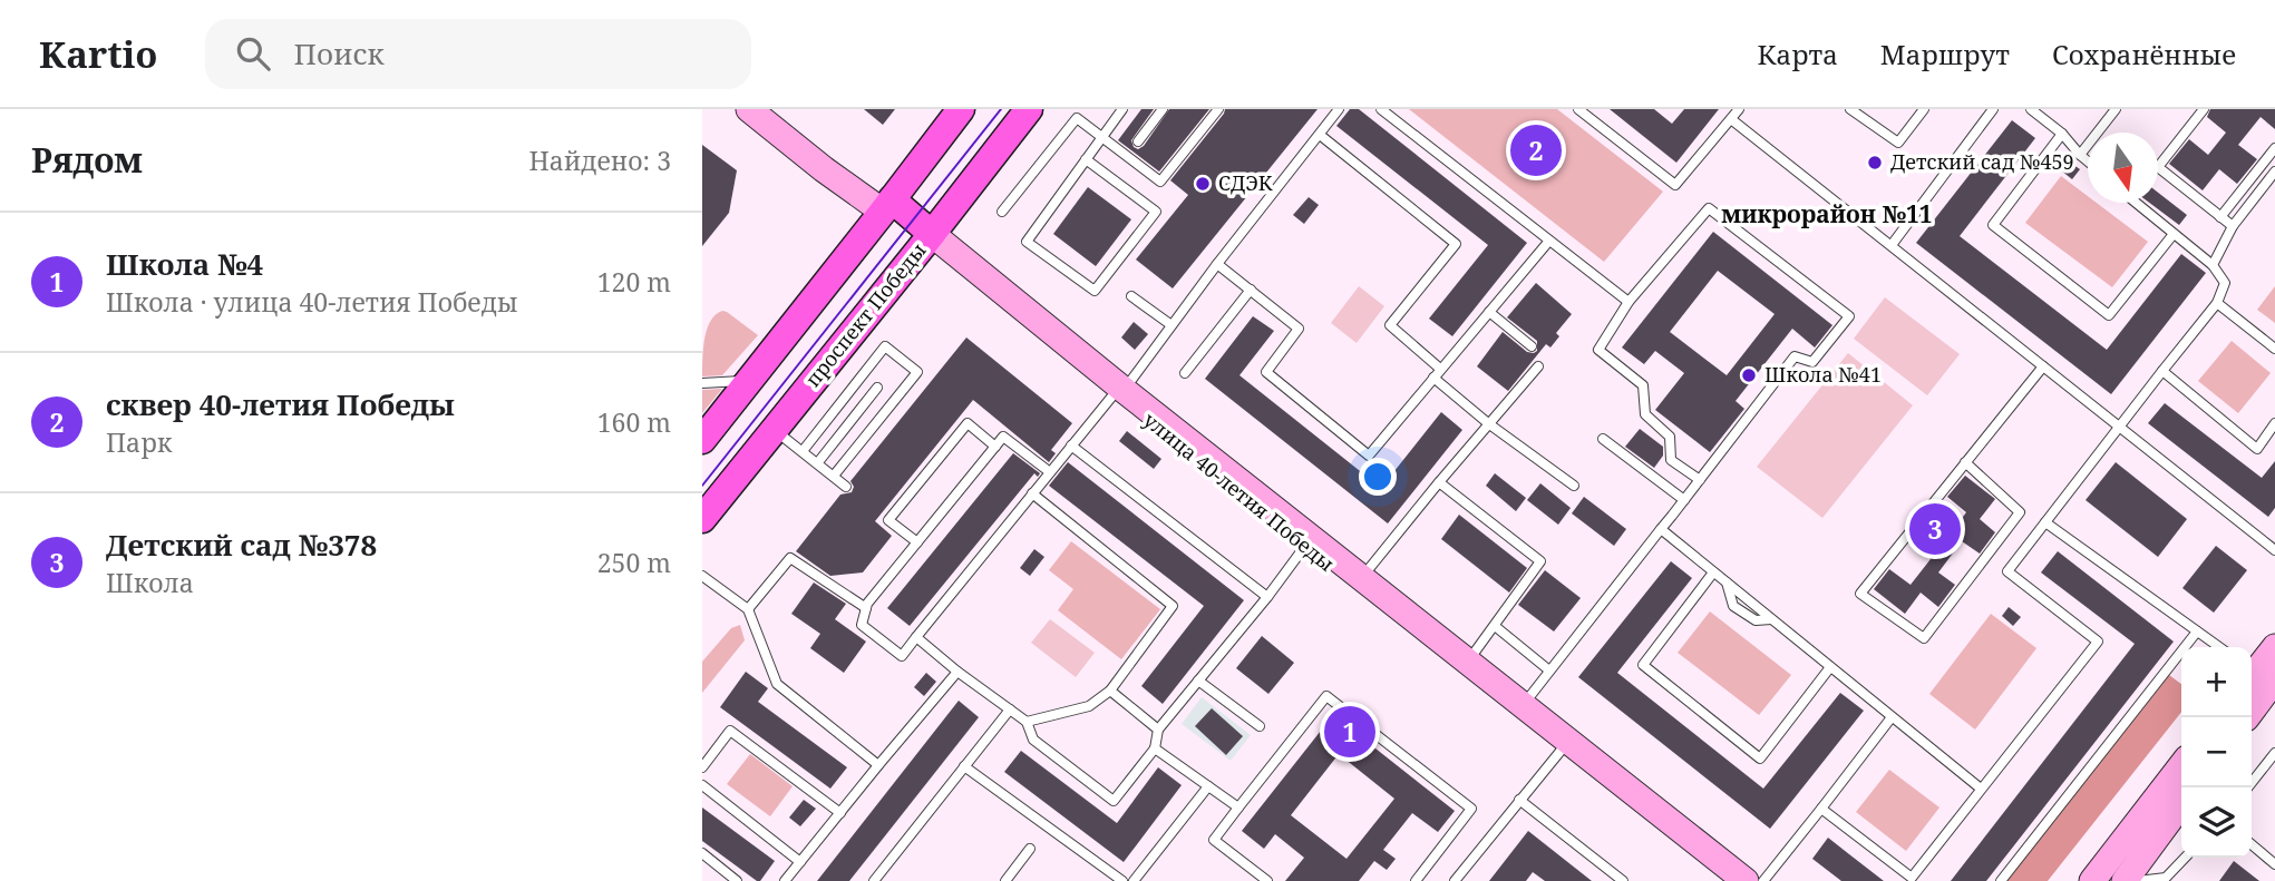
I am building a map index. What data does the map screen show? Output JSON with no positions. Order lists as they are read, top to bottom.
{
  "streets": {
    "main road": ["проспект Победы", "улица 40-летия Победы"]
  },
  "crossings": [
    ["проспект Победы", "улица 40-летия Победы"]
  ],
  "districts": ["микрорайон №11"],
  "places": ["Детский сад №459", "СДЭК", "Школа №41"],
  "north": "bottom",
  "page": {
    "header": "Kartio",
    "search": "Поиск",
    "nav": ["Карта", "Маршрут", "Сохранённые"],
    "heading": ["Рядом", "Найдено: 3"],
    "pins": ["2", "3", "1"],
    "list": [
      {
        "mark": "1",
        "name": "Школа №4",
        "note": "Школа · улица 40-летия Победы",
        "value": "120 m"
      },
      {
        "mark": "2",
        "name": "сквер 40-летия Победы",
        "note": "Парк",
        "value": "160 m"
      },
      {
        "mark": "3",
        "name": "Детский сад №378",
        "note": "Школа",
        "value": "250 m"
      }
    ],
    "map_buttons": ["+", "−"]
  }
}
